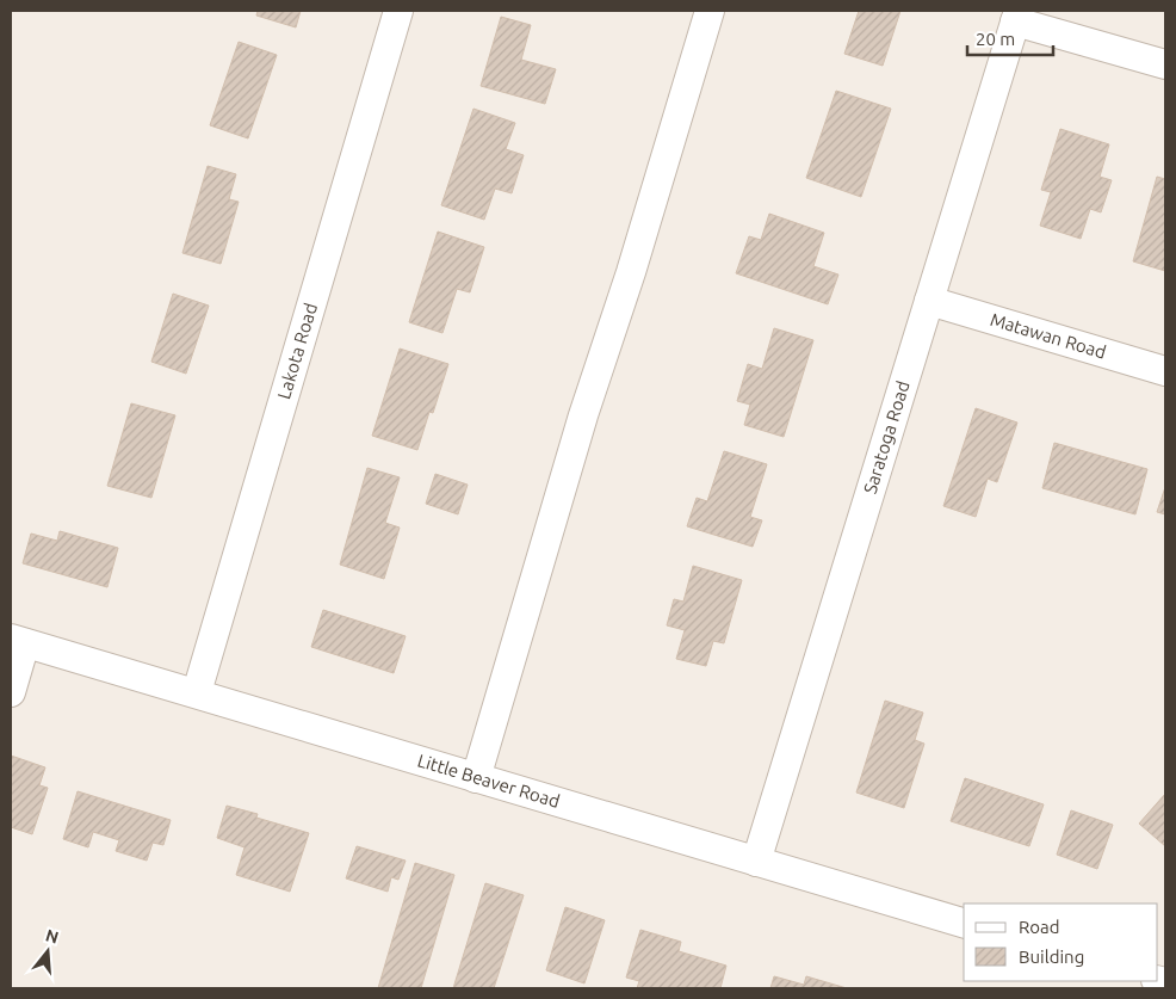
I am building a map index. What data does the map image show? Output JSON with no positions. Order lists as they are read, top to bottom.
{
  "streets": {
    "street": [
      "Matawan Road",
      "Lakota Road",
      "Saratoga Road",
      "Little Beaver Road"
    ]
  },
  "crossings": [
    ["Matawan Road", "Saratoga Road"],
    ["Lakota Road", "Little Beaver Road"],
    ["Saratoga Road", "Little Beaver Road"]
  ],
  "legend": ["Road", "Building"],
  "scale_bar": "20 m",
  "north": "top"
}
